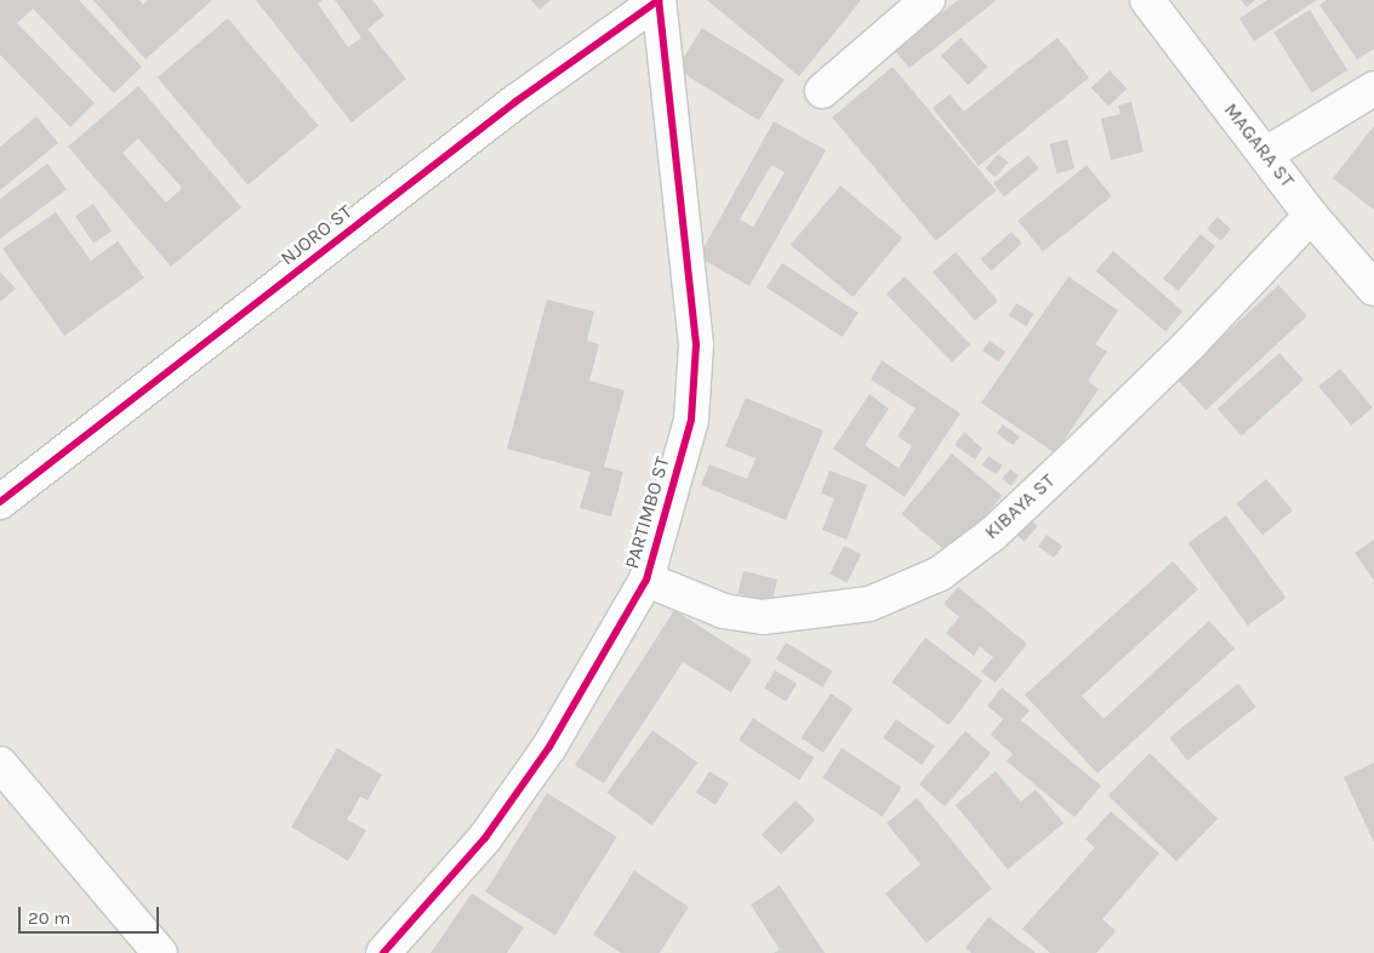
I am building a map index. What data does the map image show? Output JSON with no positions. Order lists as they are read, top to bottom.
{
  "streets": {
    "street": [
      "MAGARA ST",
      "NJORO ST",
      "KIBAYA ST",
      "PARTIMBO ST"
    ]
  },
  "crossings": [
    ["MAGARA ST", "KIBAYA ST"],
    ["NJORO ST", "PARTIMBO ST"],
    ["KIBAYA ST", "PARTIMBO ST"]
  ],
  "scale_bar": "20 m"
}
